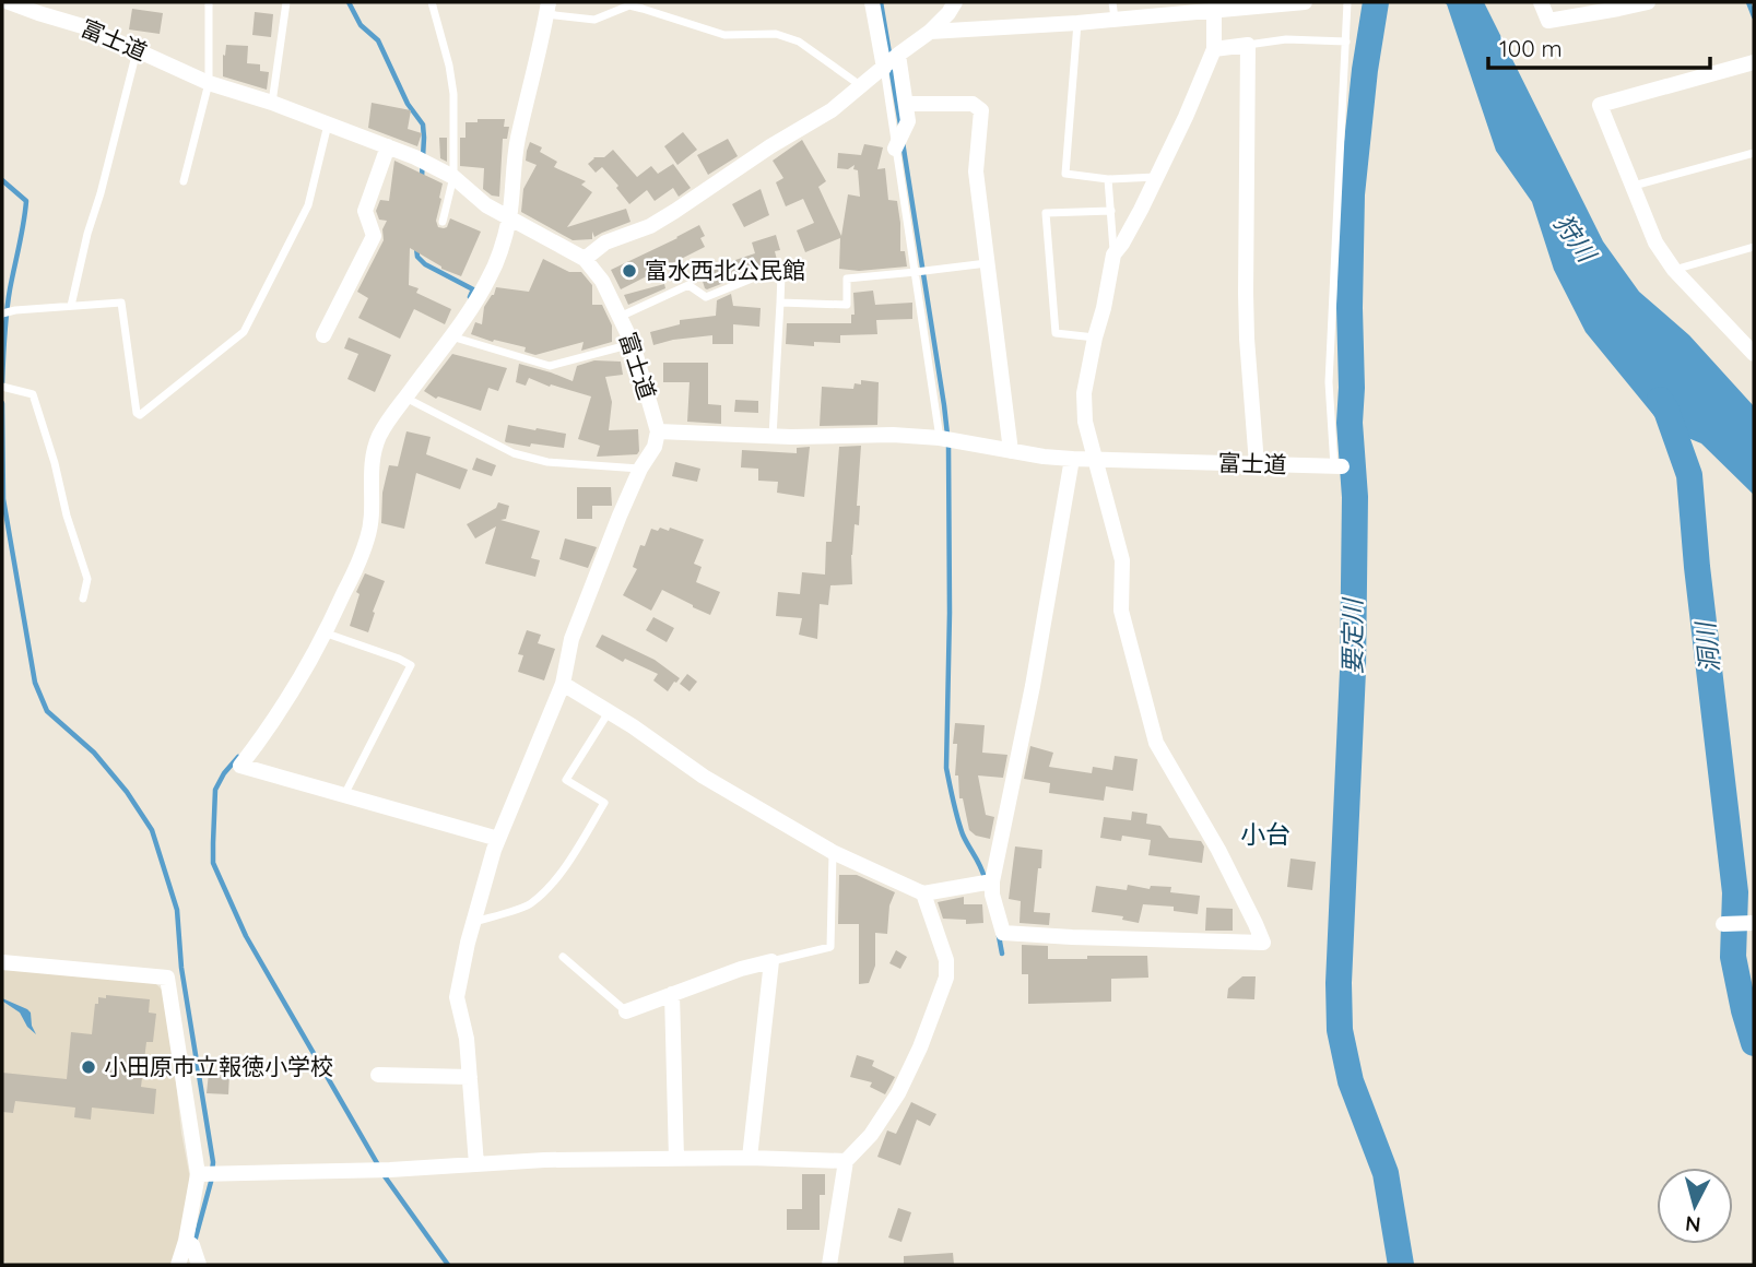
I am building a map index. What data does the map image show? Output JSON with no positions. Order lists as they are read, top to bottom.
{
  "streets": {
    "street": ["富士道"]
  },
  "districts": ["小台"],
  "water": ["狩川", "要定川", "洞川"],
  "places": ["富水西北公民館", "小田原市立報徳小学校"],
  "scale_bar": "100 m",
  "north": "bottom"
}
